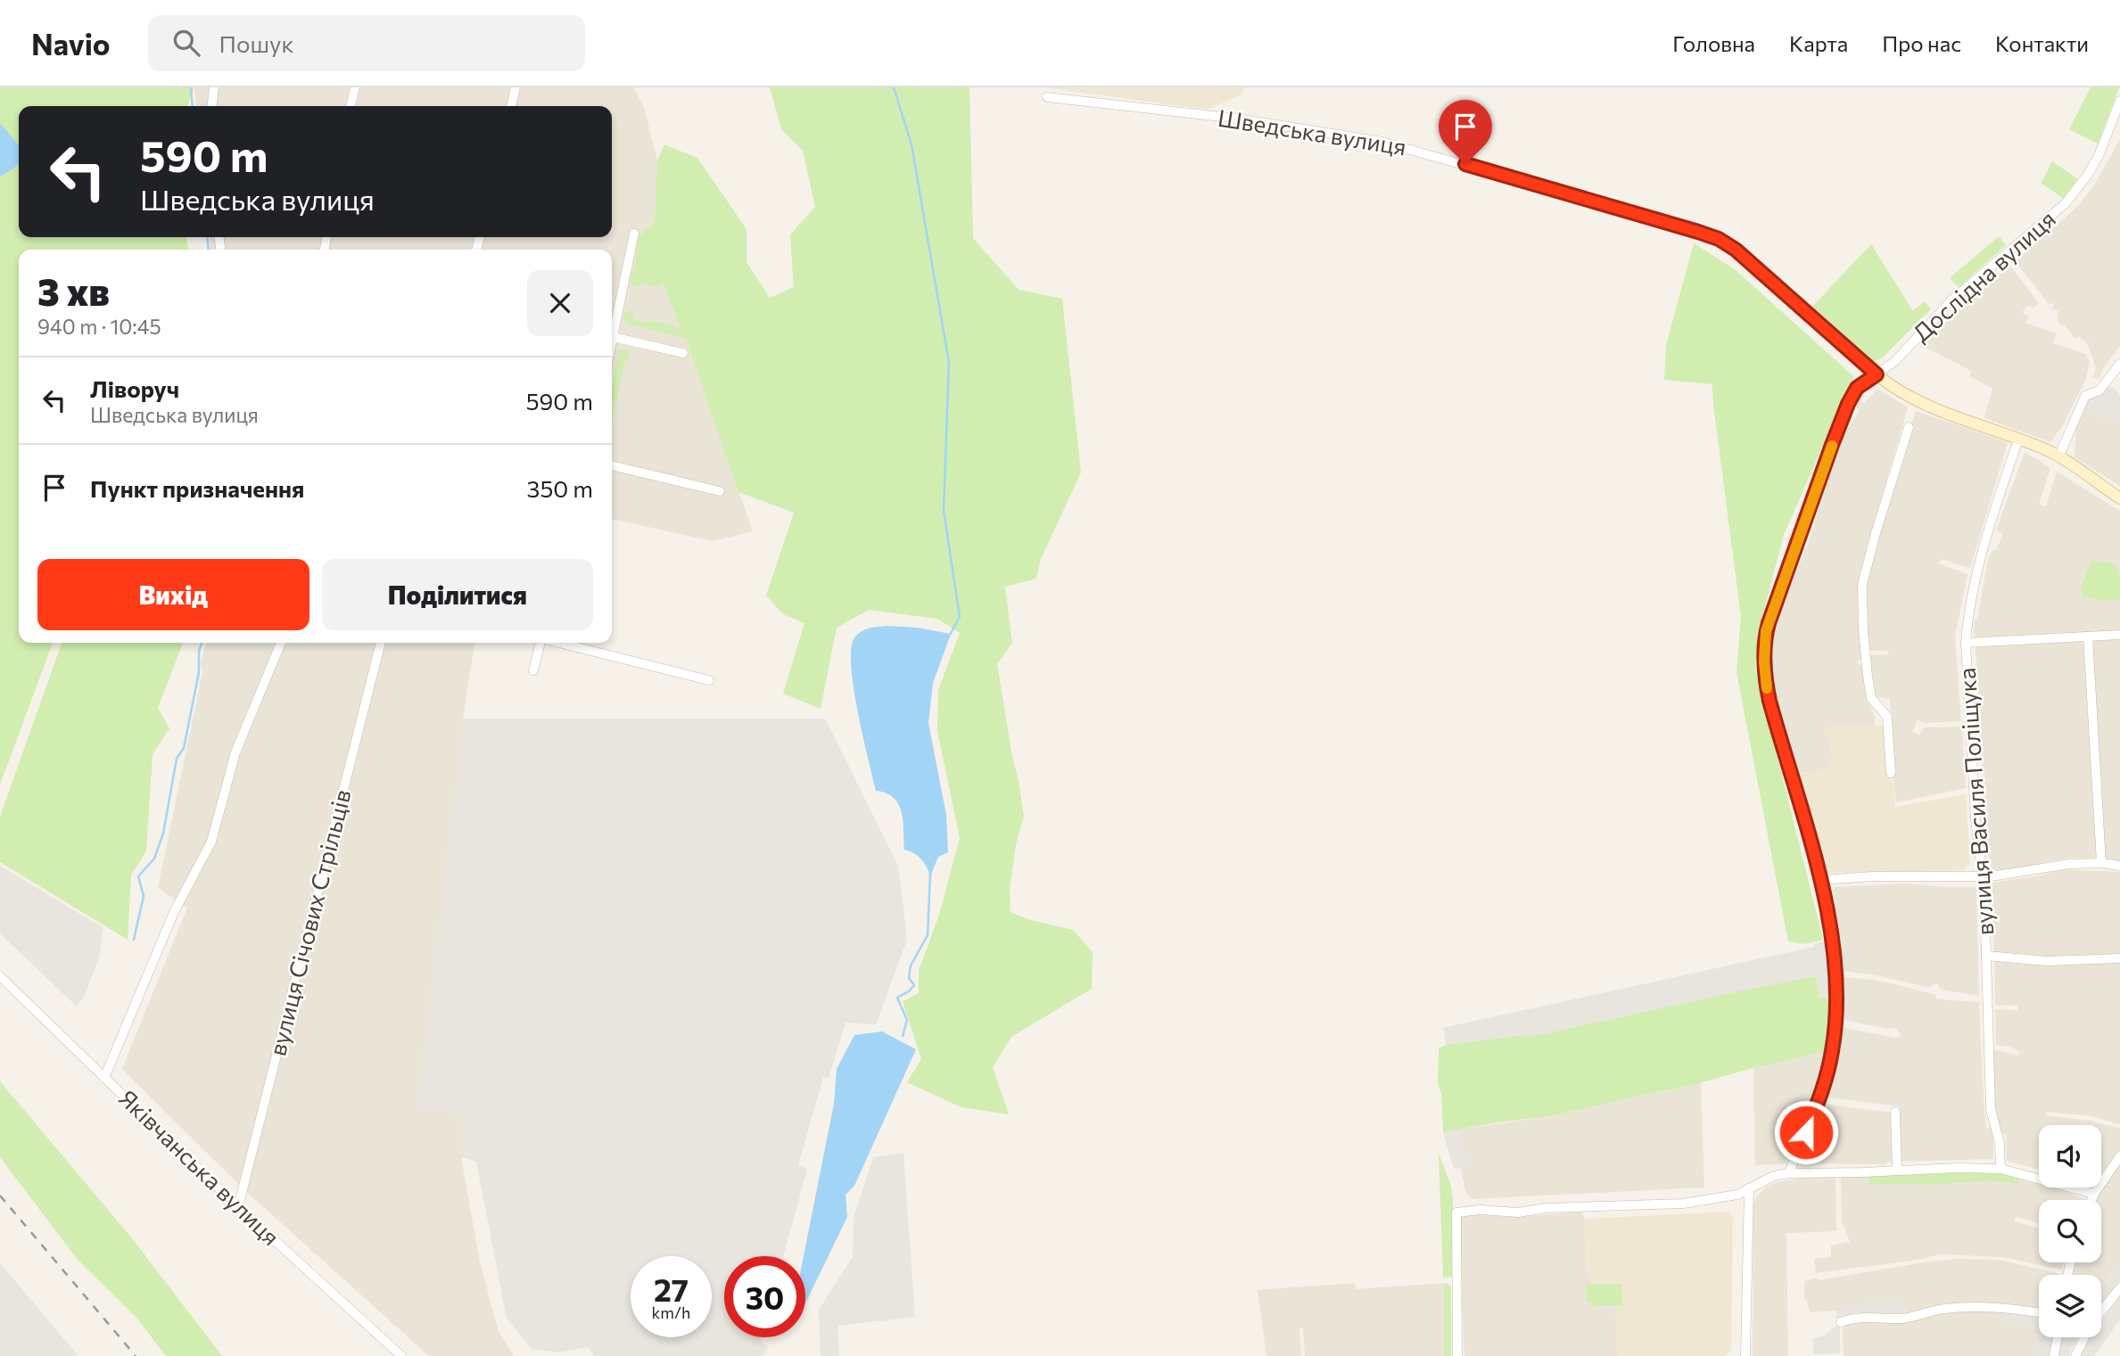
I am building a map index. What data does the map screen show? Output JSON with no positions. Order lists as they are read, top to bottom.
{
  "streets": {
    "street": [
      "Шведська вулиця",
      "Дослідна вулиця",
      "вулиця Василя Поліщука",
      "вулиця Січових Стрільців",
      "Яківчанська вулиця"
    ]
  },
  "crossings": [
    ["Шведська вулиця", "Дослідна вулиця"],
    ["Шведська вулиця", "вулиця Василя Поліщука"],
    ["вулиця Січових Стрільців", "Яківчанська вулиця"]
  ],
  "page": {
    "header": "Navio",
    "search": "Пошук",
    "nav": [
      "Головна",
      "Карта",
      "Про нас",
      "Контакти"
    ],
    "turn": ["590 m", "Шведська вулиця"],
    "heading": ["3 хв", "940 m · 10:45"],
    "list": [
      {
        "name": "Ліворуч",
        "note": "Шведська вулиця",
        "value": "590 m"
      },
      {
        "name": "Пункт призначення",
        "value": "350 m"
      }
    ],
    "buttons": ["Вихід", "Поділитися"],
    "speed": "27 km/h",
    "limit": "30"
  }
}
